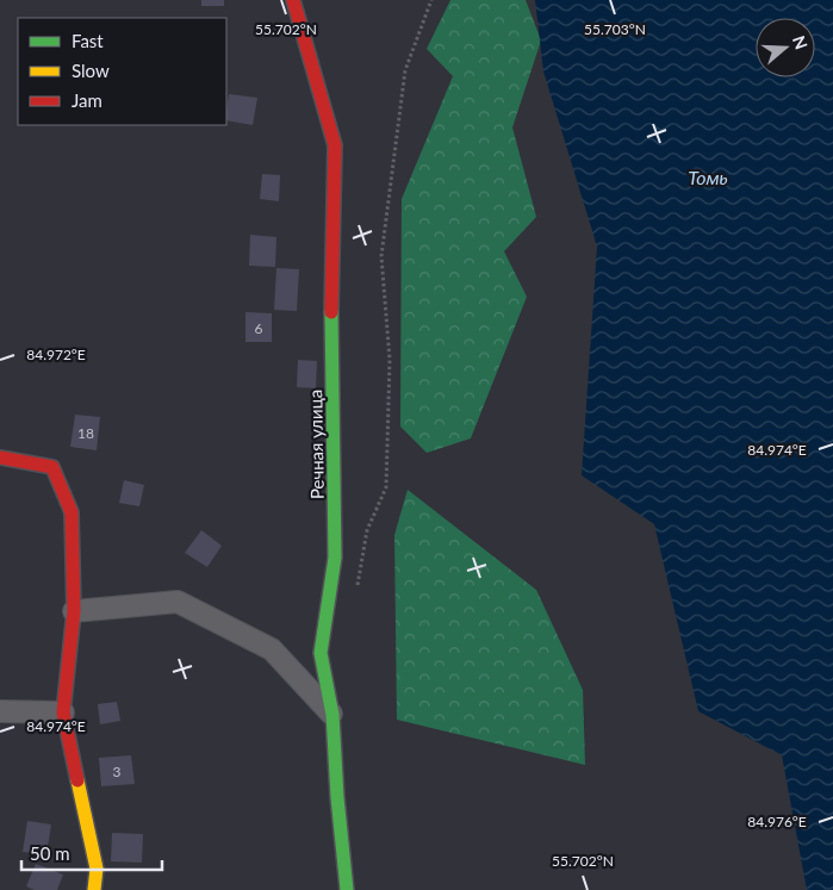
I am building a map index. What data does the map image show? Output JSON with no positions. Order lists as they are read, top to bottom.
{
  "streets": {
    "street": ["Речная улица"]
  },
  "water": ["Томь"],
  "house_numbers": ["6", "18", "3"],
  "legend": ["Fast", "Slow", "Jam"],
  "scale_bar": "50 m",
  "north": "right",
  "coordinates": [
    "55.703°N",
    "55.702°N",
    "84.972°E",
    "84.974°E",
    "84.976°E"
  ]
}
